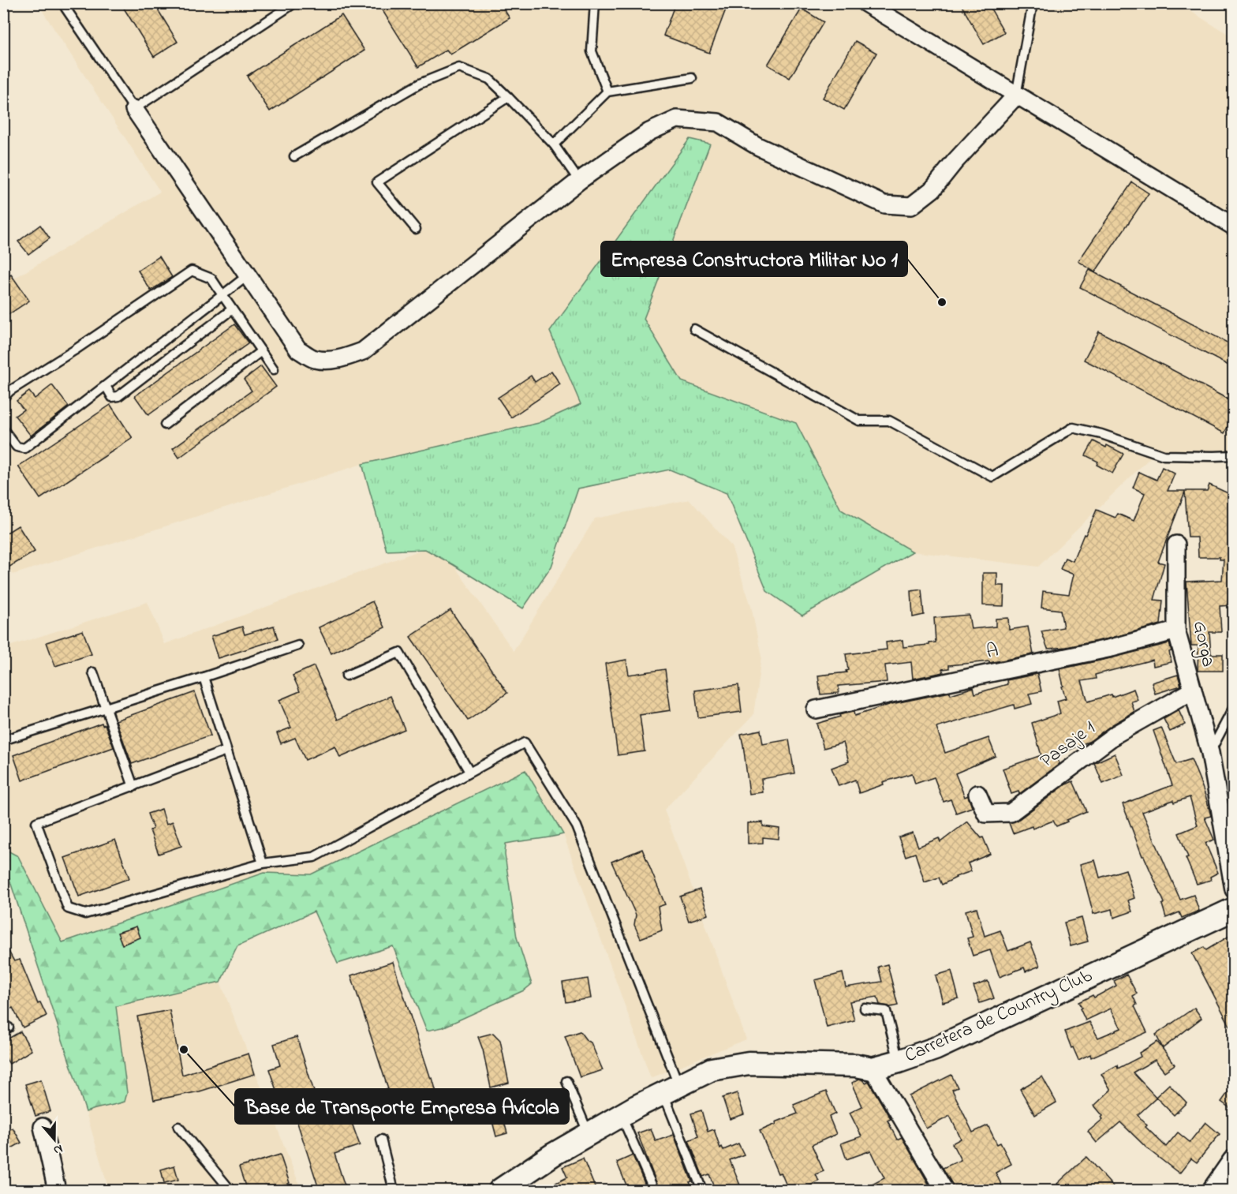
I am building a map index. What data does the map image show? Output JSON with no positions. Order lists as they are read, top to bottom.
{
  "streets": {
    "street": [
      "Gorga",
      "A",
      "Pasaje 1",
      "Carretera de Country Club"
    ]
  },
  "crossings": [
    ["Gorga", "A"],
    ["Gorga", "Pasaje 1"]
  ],
  "places": ["Empresa Constructora Militar No 1", "Base de Transporte Empresa Avícola"],
  "north": "bottom"
}
